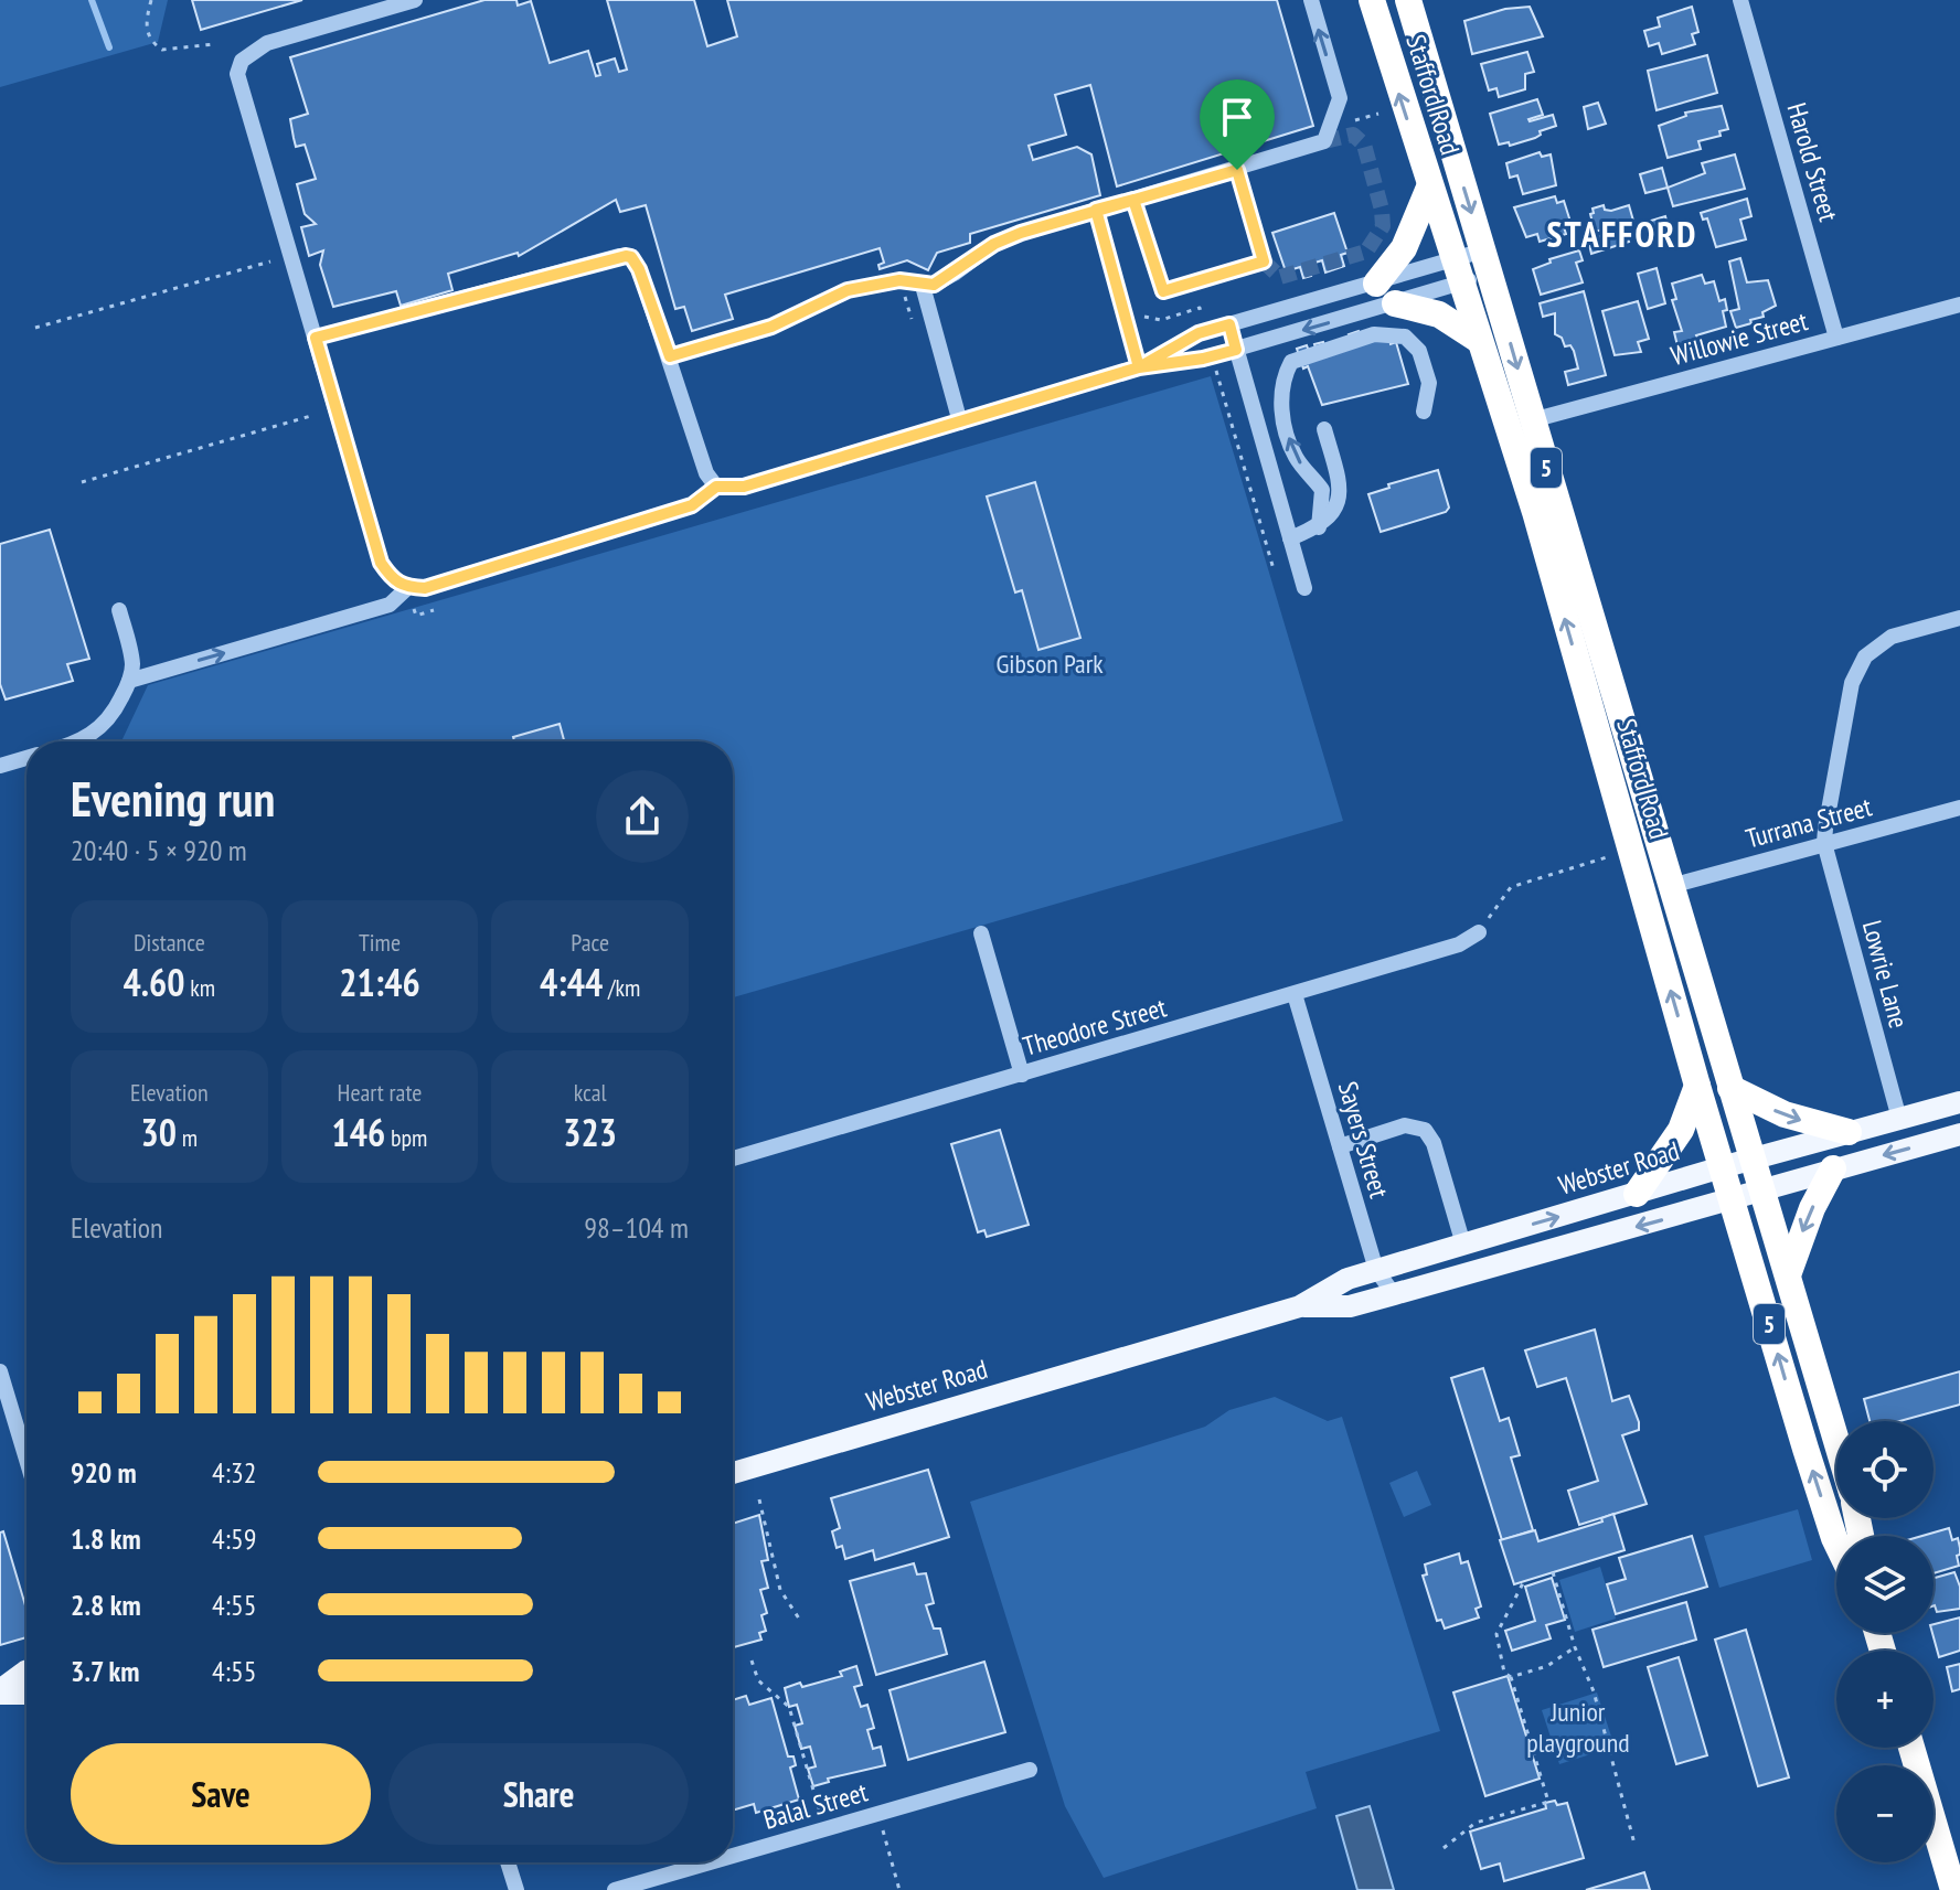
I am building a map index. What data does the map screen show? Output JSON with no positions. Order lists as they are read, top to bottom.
{
  "streets": {
    "highway": ["Stafford Road", "5"],
    "main road": ["Webster Road"],
    "street": [
      "Harold Street",
      "Willowie Street",
      "Turrana Street",
      "Lowrie Lane",
      "Theodore Street",
      "Sayers Street",
      "Balal Street"
    ]
  },
  "crossings": [
    ["Stafford Road", "Willowie Street"],
    ["Stafford Road", "Turrana Street"],
    ["Stafford Road", "Webster Road"],
    ["Harold Street", "Willowie Street"],
    ["Turrana Street", "Lowrie Lane"],
    ["Lowrie Lane", "Webster Road"],
    ["Theodore Street", "Sayers Street"],
    ["Sayers Street", "Webster Road"]
  ],
  "districts": ["STAFFORD"],
  "parks": ["Gibson Park", "Junior playground"],
  "page": {
    "heading": ["Evening run", "20:40 · 5 × 920 m"],
    "stats": [
      ["Distance", "4.60 km"],
      ["Time", "21:46"],
      ["Pace", "4:44 /km"],
      ["Elevation", "30 m"],
      ["Heart rate", "146 bpm"],
      ["kcal", "323"]
    ],
    "chart": ["Elevation", "98–104 m"],
    "map_buttons": ["+", "−"],
    "list": [
      {
        "name": "920 m",
        "note": "4:32"
      },
      {
        "name": "1.8 km",
        "note": "4:59"
      },
      {
        "name": "2.8 km",
        "note": "4:55"
      },
      {
        "name": "3.7 km",
        "note": "4:55"
      }
    ],
    "buttons": ["Save", "Share"]
  }
}
